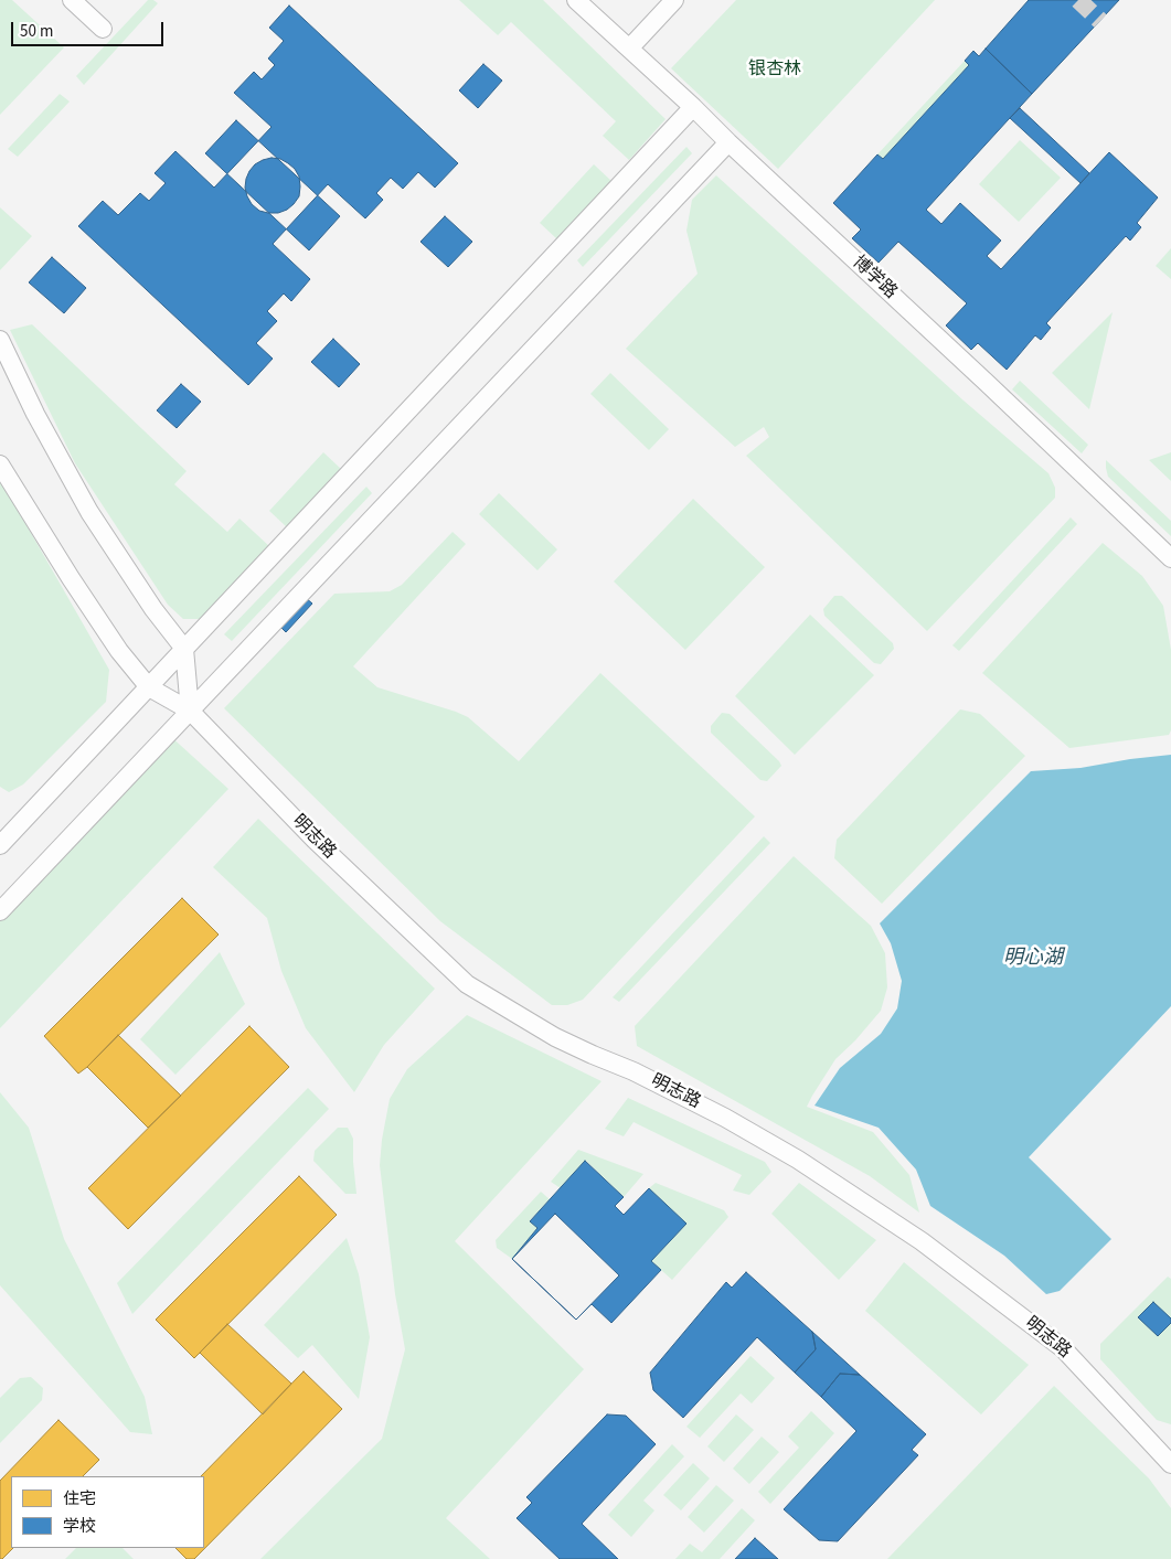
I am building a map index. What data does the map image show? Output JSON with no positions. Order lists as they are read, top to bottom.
{
  "streets": {
    "street": ["博学路", "明志路"]
  },
  "water": ["明心湖"],
  "parks": ["银杏林"],
  "legend": ["住宅", "学校"],
  "scale_bar": "50 m"
}
